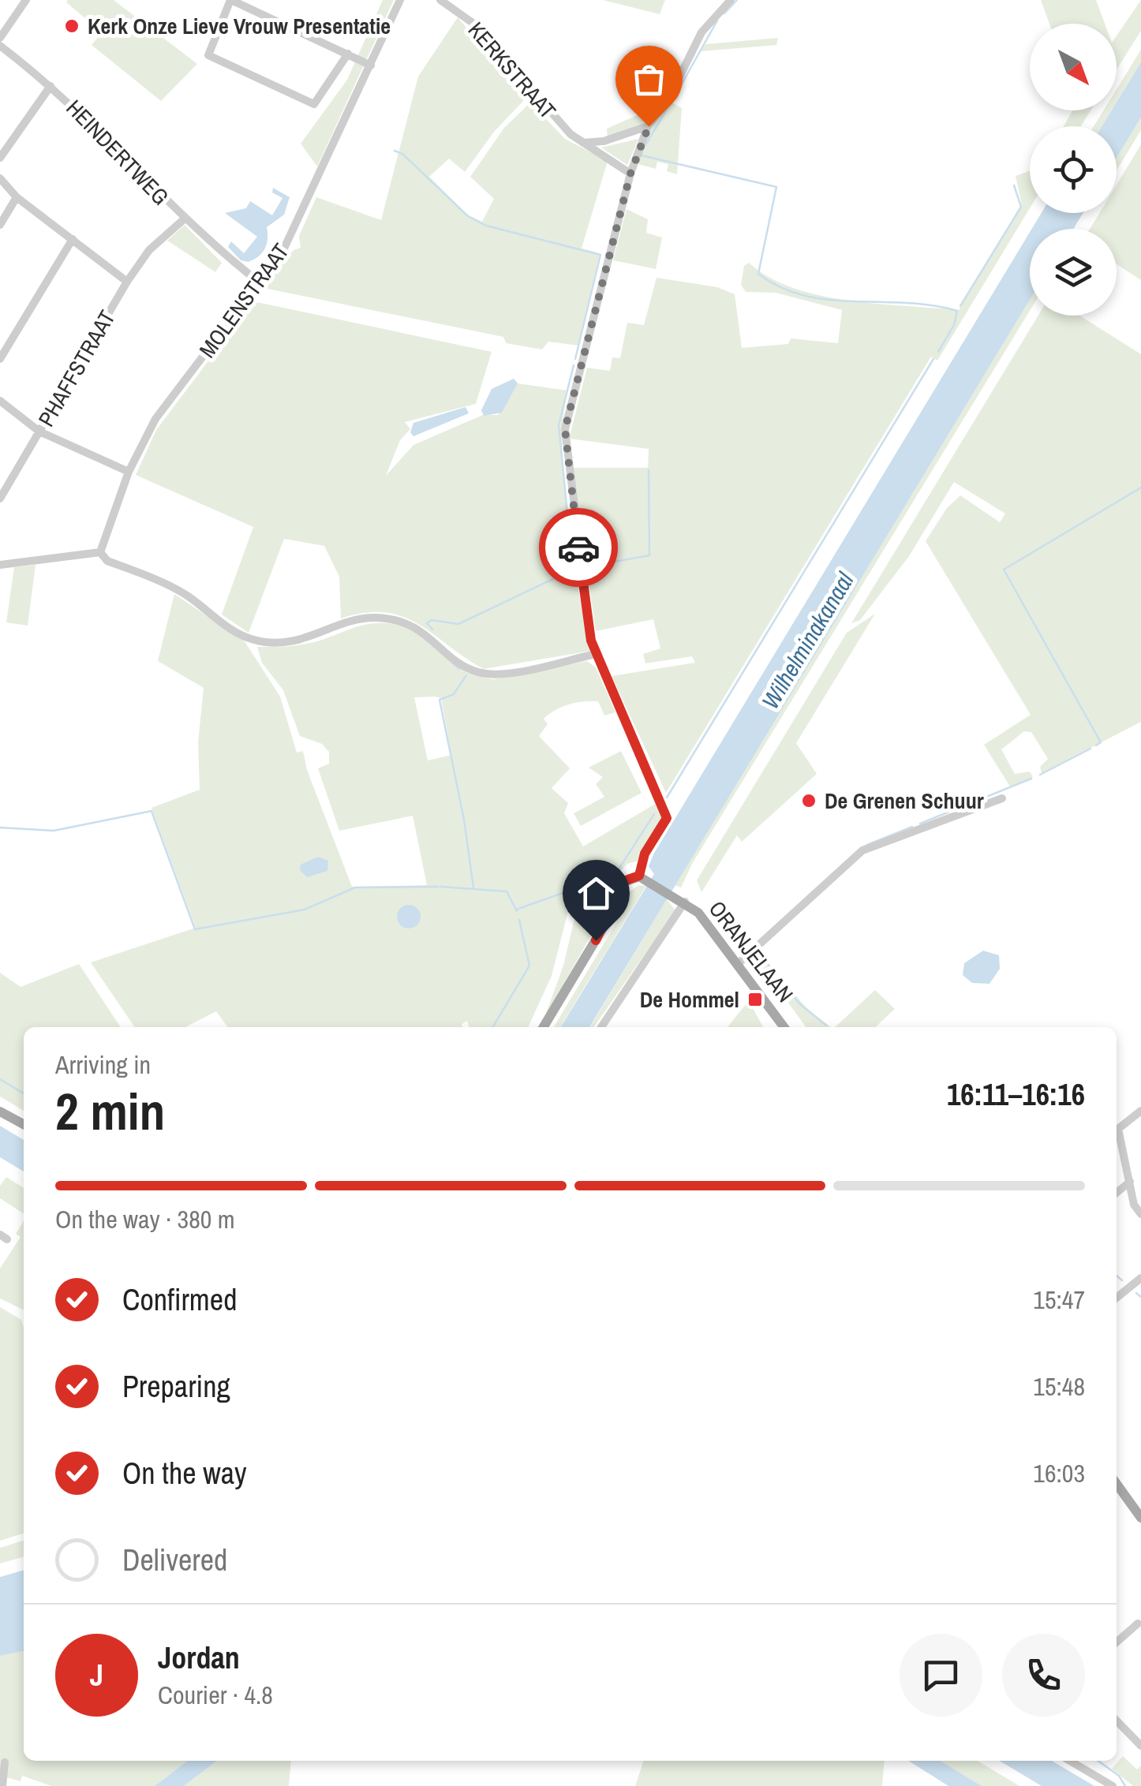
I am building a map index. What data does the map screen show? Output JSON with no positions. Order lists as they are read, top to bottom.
{
  "streets": {
    "main road": ["ORANJELAAN"],
    "street": [
      "KERKSTRAAT",
      "HEINDERTWEG",
      "MOLENSTRAAT",
      "PHAFFSTRAAT"
    ]
  },
  "crossings": [
    ["HEINDERTWEG", "MOLENSTRAAT"],
    ["HEINDERTWEG", "PHAFFSTRAAT"]
  ],
  "water": ["Wilhelminakanaal"],
  "places": {
    "other": ["Kerk Onze Lieve Vrouw Presentatie", "De Grenen Schuur"],
    "transit": ["De Hommel"]
  },
  "north": "bottom right",
  "page": {
    "heading": ["2 min", "Arriving in", "16:11–16:16"],
    "panel": ["Jordan", "Courier · 4.8"],
    "bar": "On the way · 380 m",
    "list": [
      ["Confirmed", "15:47"],
      ["Preparing", "15:48"],
      ["On the way", "16:03"],
      "Delivered"
    ],
    "round": "J"
  }
}
